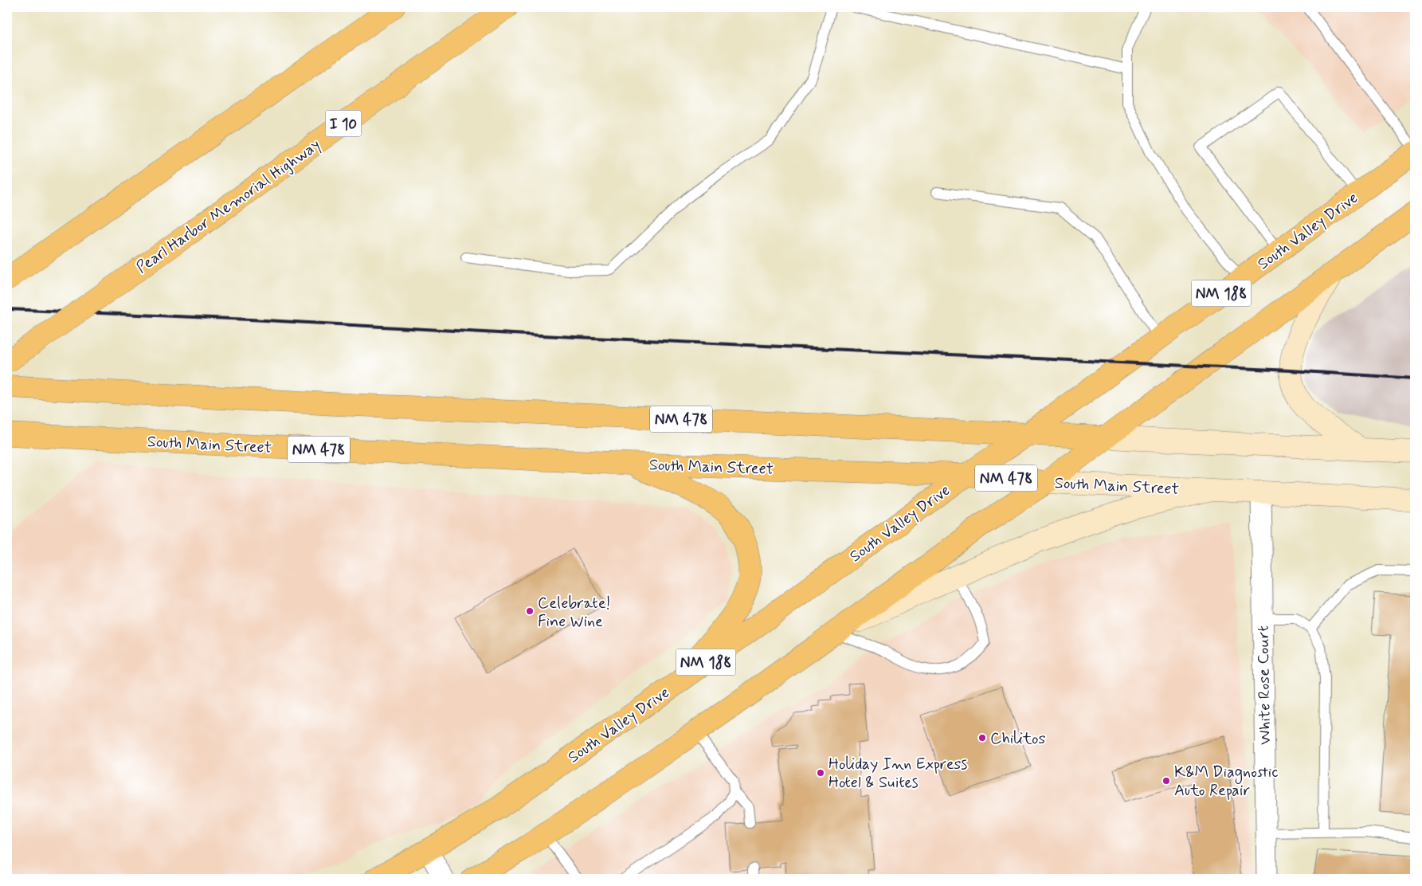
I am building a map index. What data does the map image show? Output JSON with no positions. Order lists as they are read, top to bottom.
{
  "streets": {
    "main road": [
      "I 10",
      "Pearl Harbor Memorial Highway",
      "South Valley Drive",
      "NM 188",
      "NM 478",
      "South Main Street"
    ],
    "street": ["White Rose Court"]
  },
  "crossings": [
    ["South Valley Drive", "NM 478"],
    ["South Valley Drive", "South Main Street"],
    ["NM 188", "NM 478"],
    ["NM 188", "South Main Street"],
    ["South Main Street", "White Rose Court"]
  ],
  "places": [
    "Celebrate! Fine Wine",
    "Chilitos",
    "Holiday Inn Express Hotel & Suites",
    "K&M Diagnostic Auto Repair"
  ]
}
